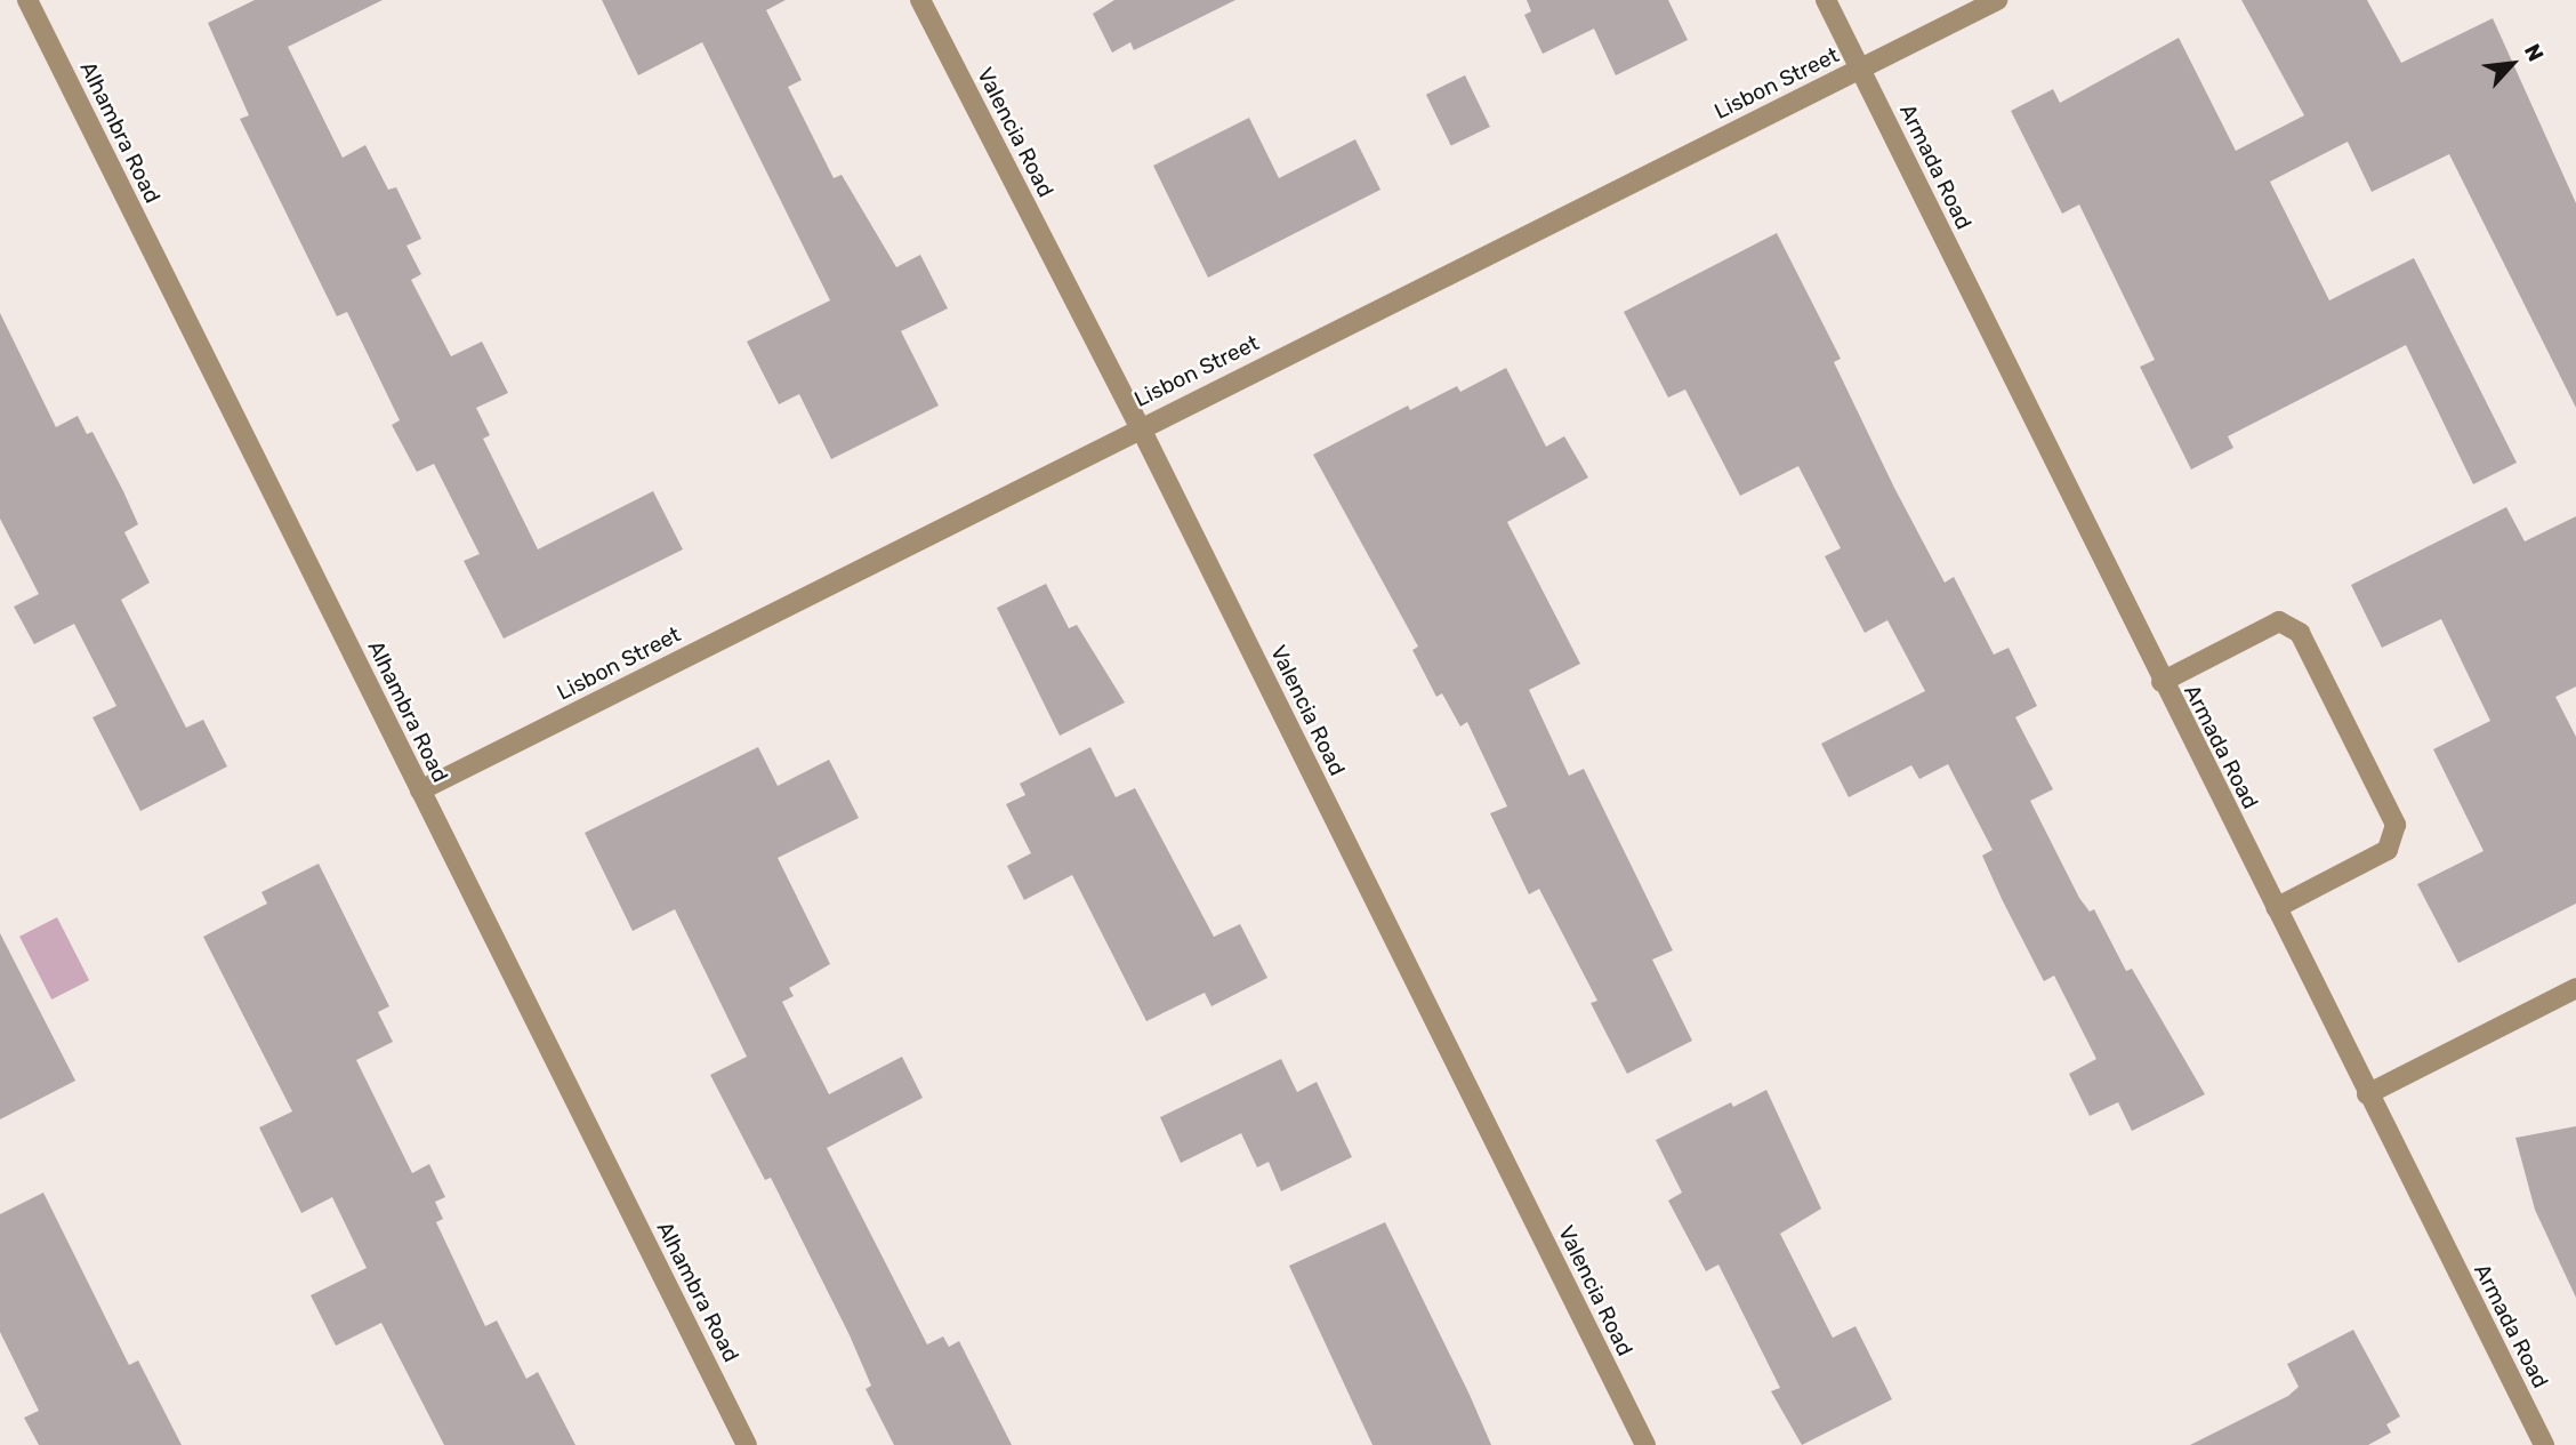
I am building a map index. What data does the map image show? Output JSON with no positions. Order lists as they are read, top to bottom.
{
  "streets": {
    "street": [
      "Lisbon Street",
      "Alhambra Road",
      "Valencia Road",
      "Armada Road"
    ]
  },
  "crossings": [
    ["Lisbon Street", "Alhambra Road"],
    ["Lisbon Street", "Valencia Road"],
    ["Lisbon Street", "Armada Road"]
  ],
  "north": "top right"
}
